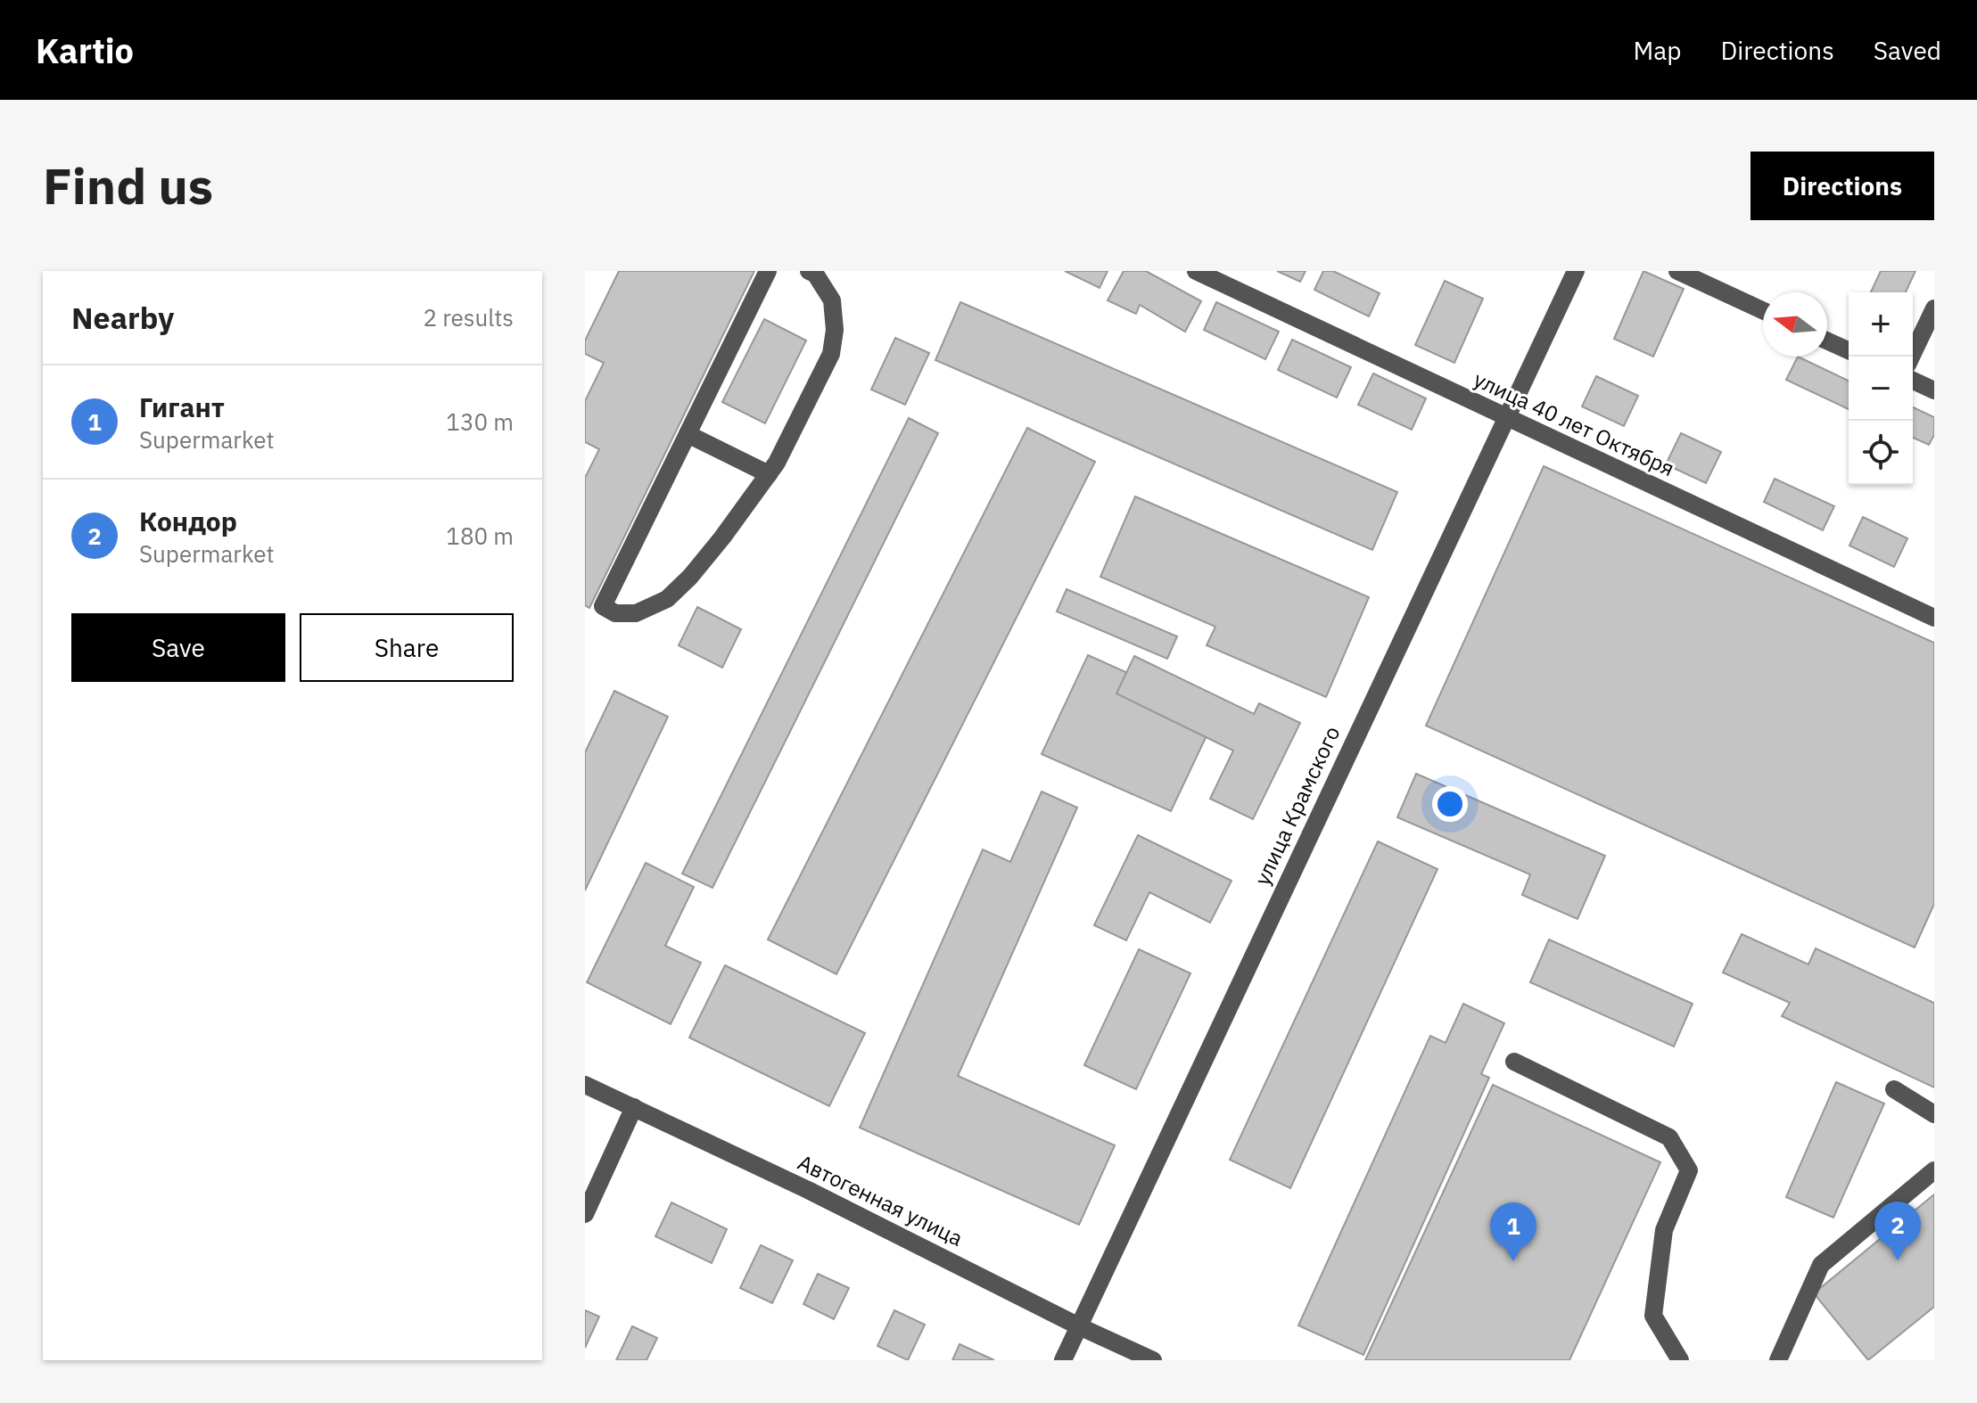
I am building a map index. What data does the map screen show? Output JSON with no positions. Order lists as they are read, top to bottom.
{
  "streets": {
    "street": ["улица 40 лет Октября", "улица Крамского", "Автогенная улица"]
  },
  "crossings": [
    ["улица 40 лет Октября", "улица Крамского"],
    ["улица Крамского", "Автогенная улица"]
  ],
  "north": "left",
  "page": {
    "header": "Kartio",
    "nav": ["Map", "Directions", "Saved"],
    "buttons": [
      "Directions",
      ["Save", "Share"]
    ],
    "title": "Find us",
    "heading": ["Nearby", "2 results"],
    "map_buttons": ["+", "−"],
    "list": [
      {
        "mark": "1",
        "name": "Гигант",
        "note": "Supermarket",
        "value": "130 m"
      },
      {
        "mark": "2",
        "name": "Кондор",
        "note": "Supermarket",
        "value": "180 m"
      }
    ],
    "pins": ["2", "1"]
  }
}
